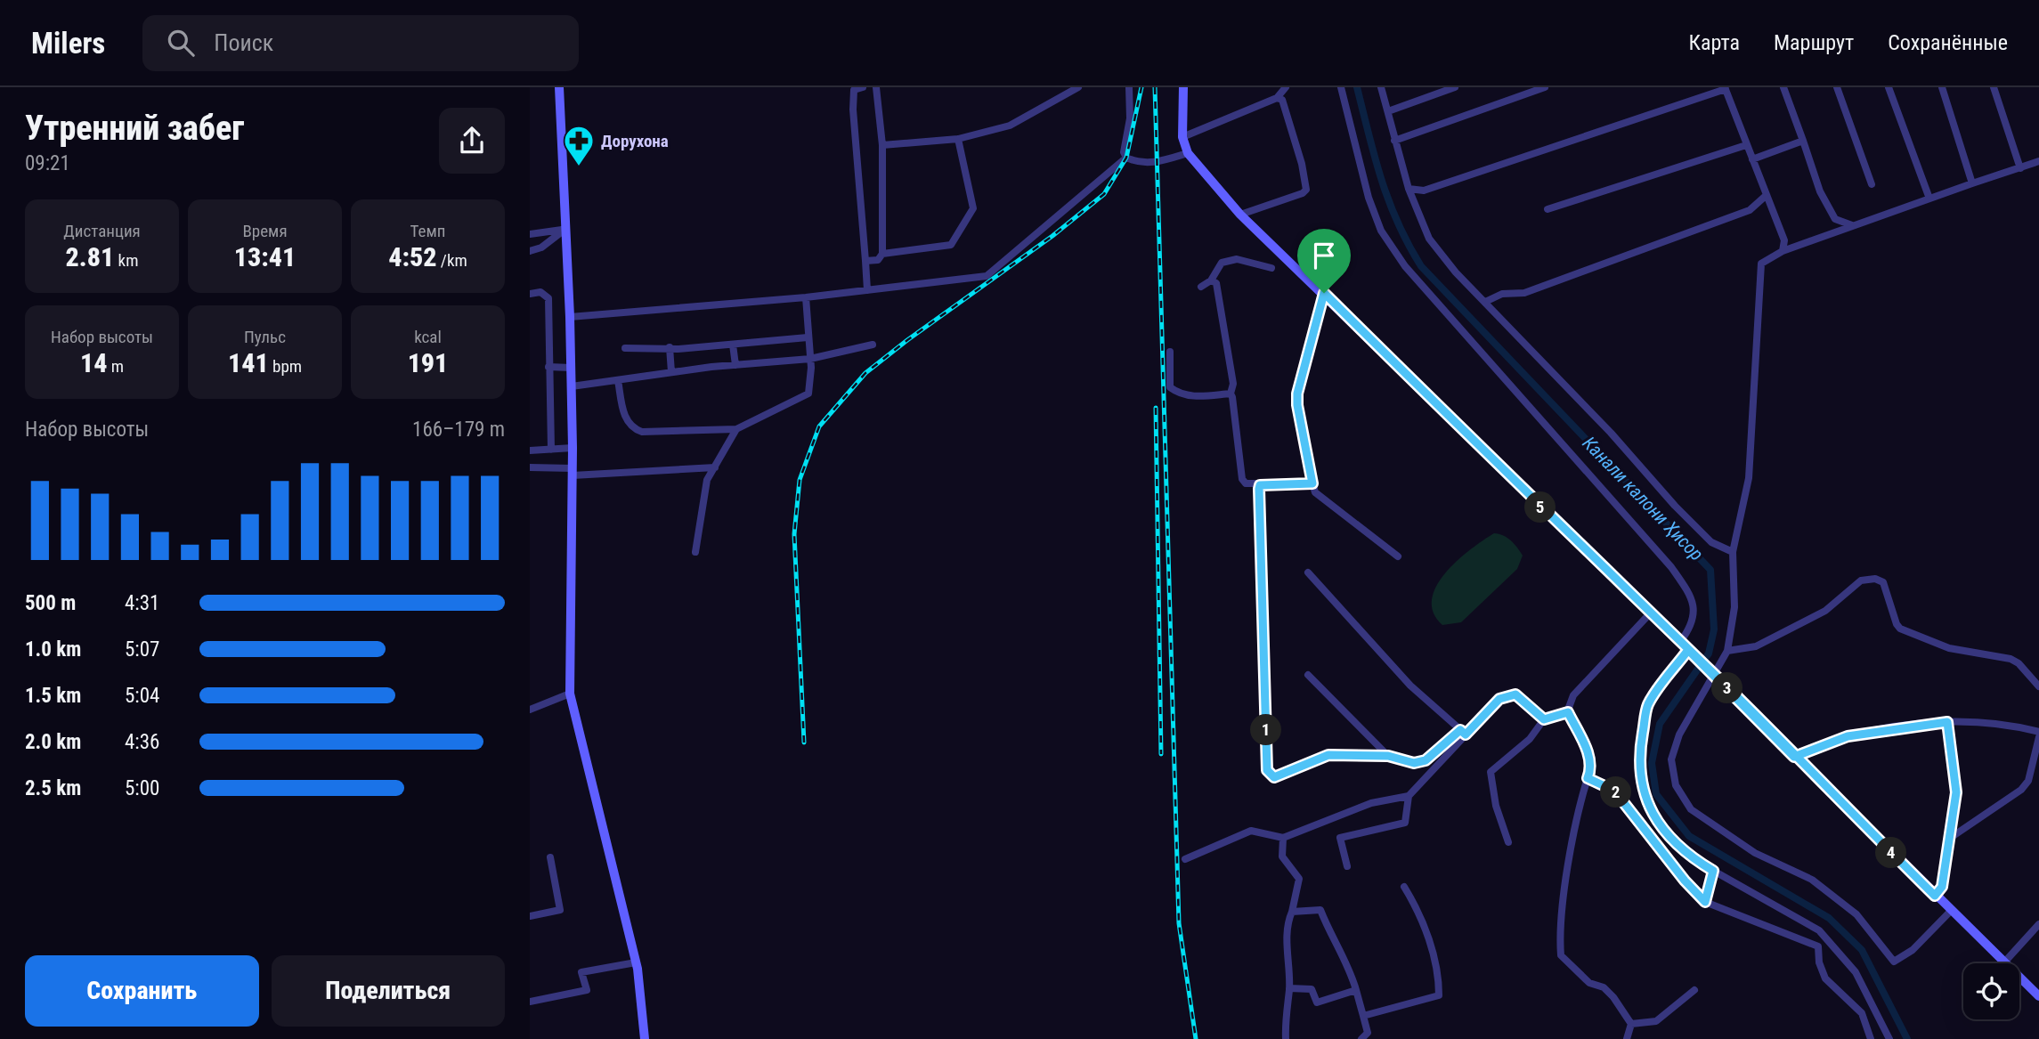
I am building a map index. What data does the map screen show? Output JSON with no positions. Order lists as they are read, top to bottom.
{
  "water": ["Канали калони Ҳисор"],
  "places": {
    "pharmacy": ["Дорухона"]
  },
  "page": {
    "header": "Milers",
    "search": "Поиск",
    "nav": ["Карта", "Маршрут", "Сохранённые"],
    "heading": ["Утренний забег", "09:21"],
    "stats": [
      ["Дистанция", "2.81 km"],
      ["Время", "13:41"],
      ["Темп", "4:52 /km"],
      ["Набор высоты", "14 m"],
      ["Пульс", "141 bpm"],
      ["kcal", "191"]
    ],
    "chart": ["Набор высоты", "166–179 m"],
    "pins": [
      "5",
      "3",
      "1",
      "2",
      "4"
    ],
    "list": [
      {
        "name": "500 m",
        "note": "4:31"
      },
      {
        "name": "1.0 km",
        "note": "5:07"
      },
      {
        "name": "1.5 km",
        "note": "5:04"
      },
      {
        "name": "2.0 km",
        "note": "4:36"
      },
      {
        "name": "2.5 km",
        "note": "5:00"
      }
    ],
    "buttons": ["Сохранить", "Поделиться"]
  }
}
